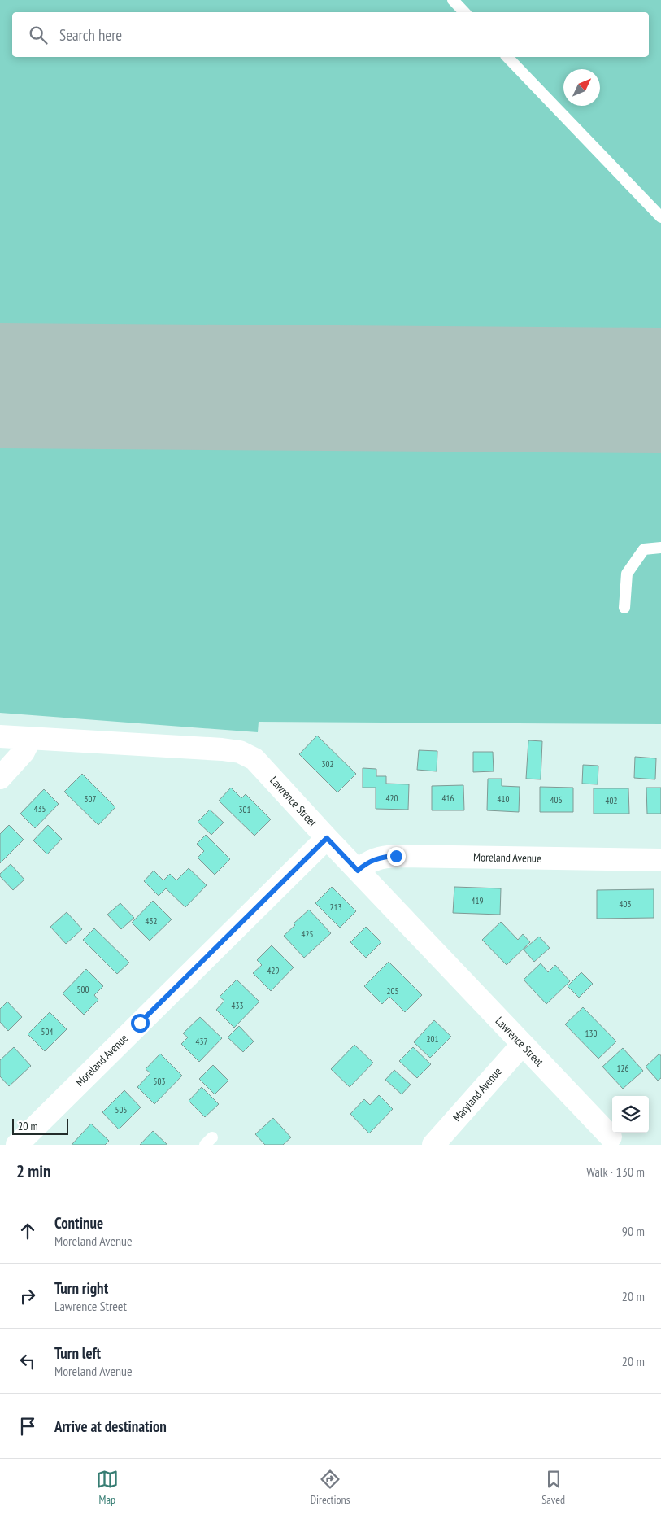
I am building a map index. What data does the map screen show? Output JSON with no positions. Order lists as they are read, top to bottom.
{
  "streets": {
    "street": ["Lawrence Street", "Moreland Avenue", "Maryland Avenue"]
  },
  "crossings": [
    ["Lawrence Street", "Moreland Avenue"],
    ["Lawrence Street", "Maryland Avenue"]
  ],
  "house_numbers": [
    "302",
    "420",
    "416",
    "307",
    "410",
    "406",
    "402",
    "435",
    "301",
    "419",
    "403",
    "213",
    "432",
    "425",
    "429",
    "500",
    "205",
    "433",
    "504",
    "130",
    "201",
    "437",
    "126",
    "503",
    "505"
  ],
  "scale_bar": "20 m",
  "north": "top right",
  "page": {
    "search": "Search here",
    "scale": "20 m",
    "heading": ["2 min", "Walk · 130 m"],
    "list": [
      ["Continue", "Moreland Avenue", "90 m"],
      ["Turn right", "Lawrence Street", "20 m"],
      ["Turn left", "Moreland Avenue", "20 m"],
      "Arrive at destination"
    ],
    "nav": ["Map", "Directions", "Saved"]
  }
}
